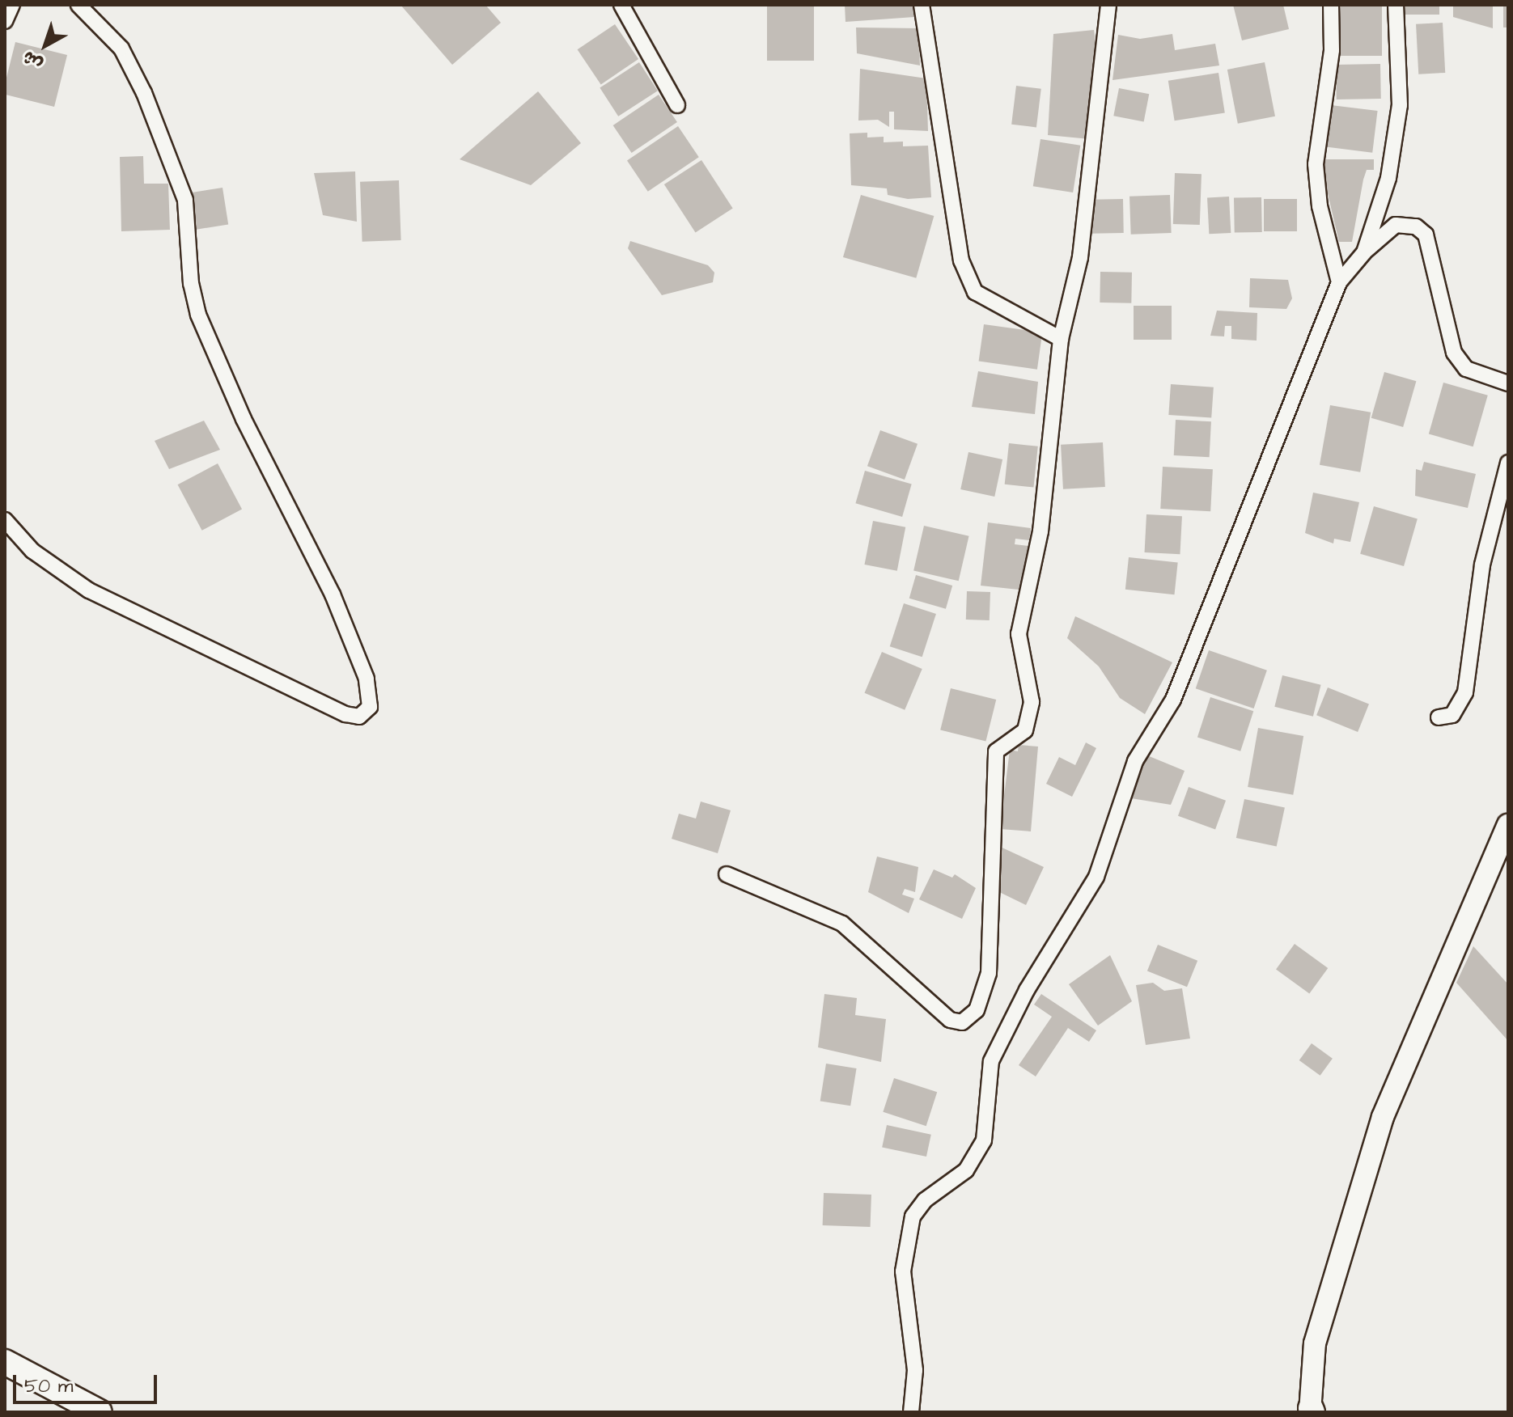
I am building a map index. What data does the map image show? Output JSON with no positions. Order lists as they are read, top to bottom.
{
  "scale_bar": "50 m",
  "north": "bottom left"
}
